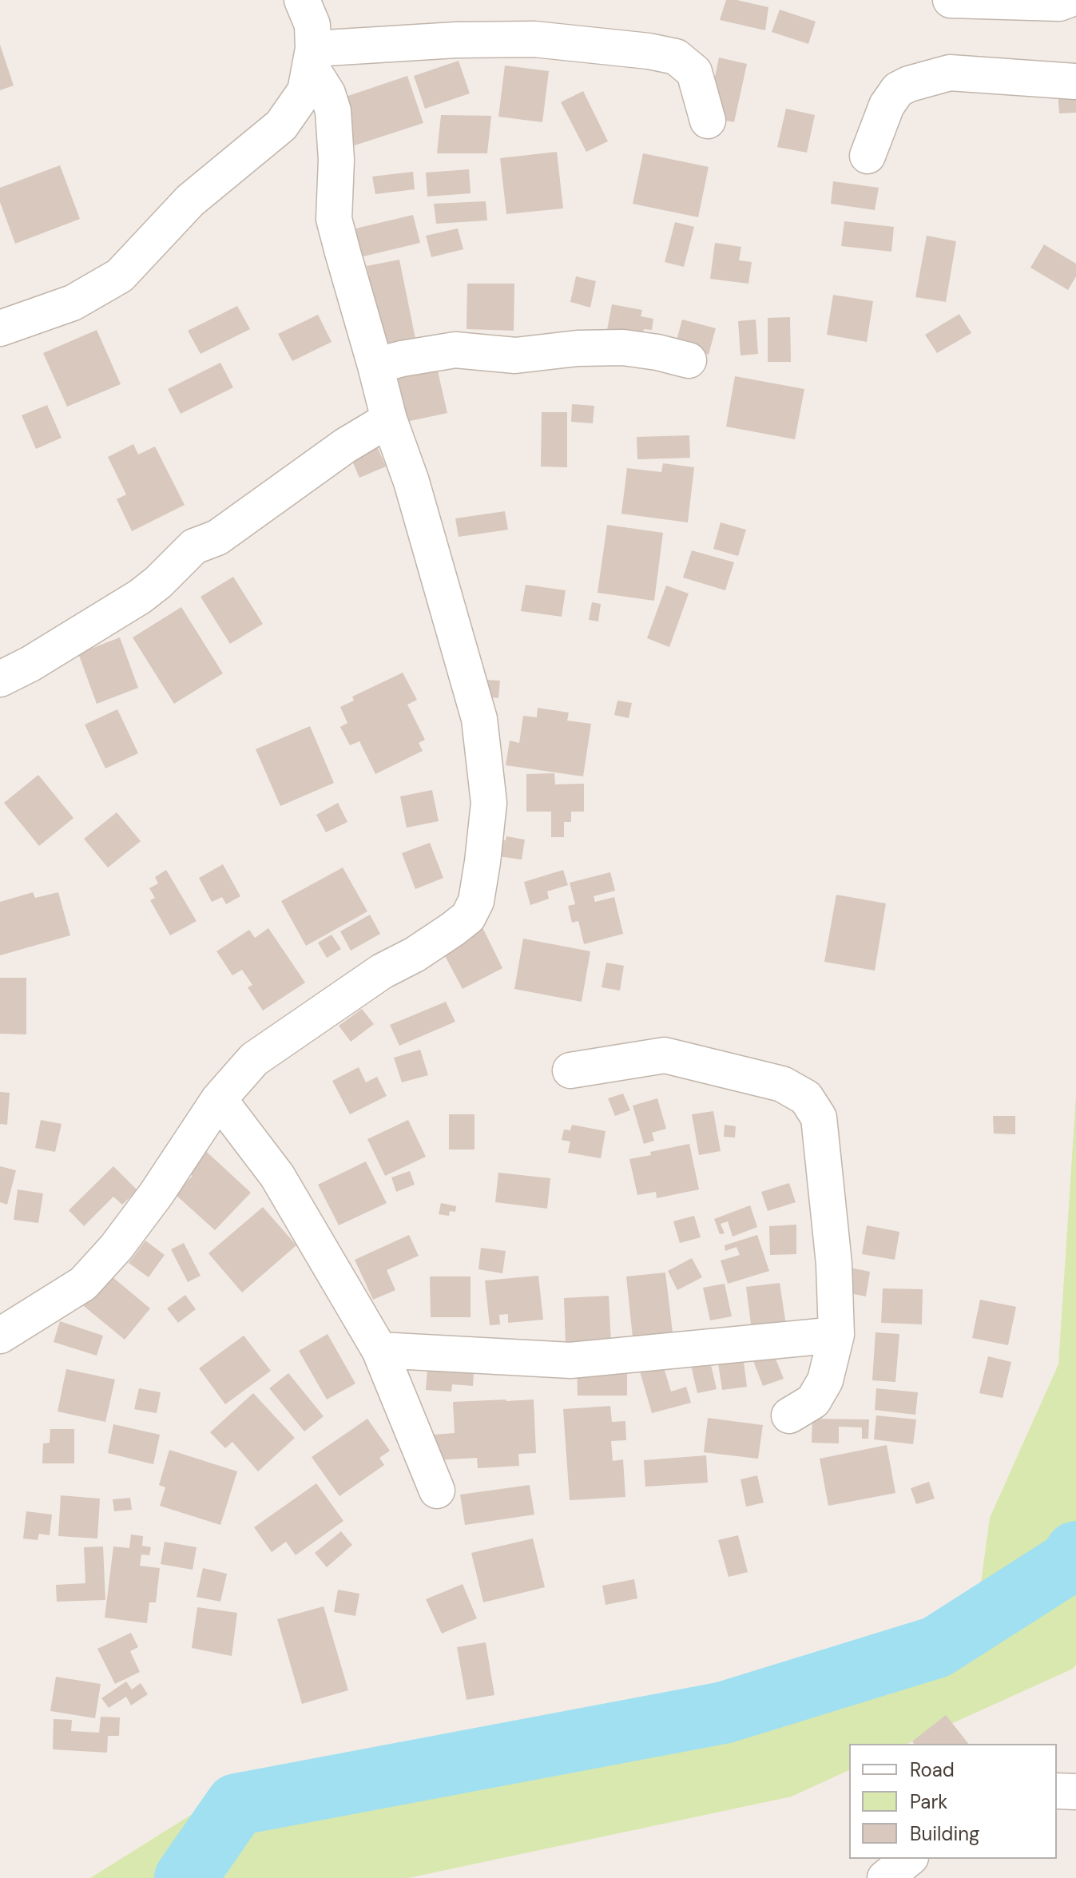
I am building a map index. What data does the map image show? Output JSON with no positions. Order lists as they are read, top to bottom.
{
  "legend": ["Road", "Park", "Building"]
}
